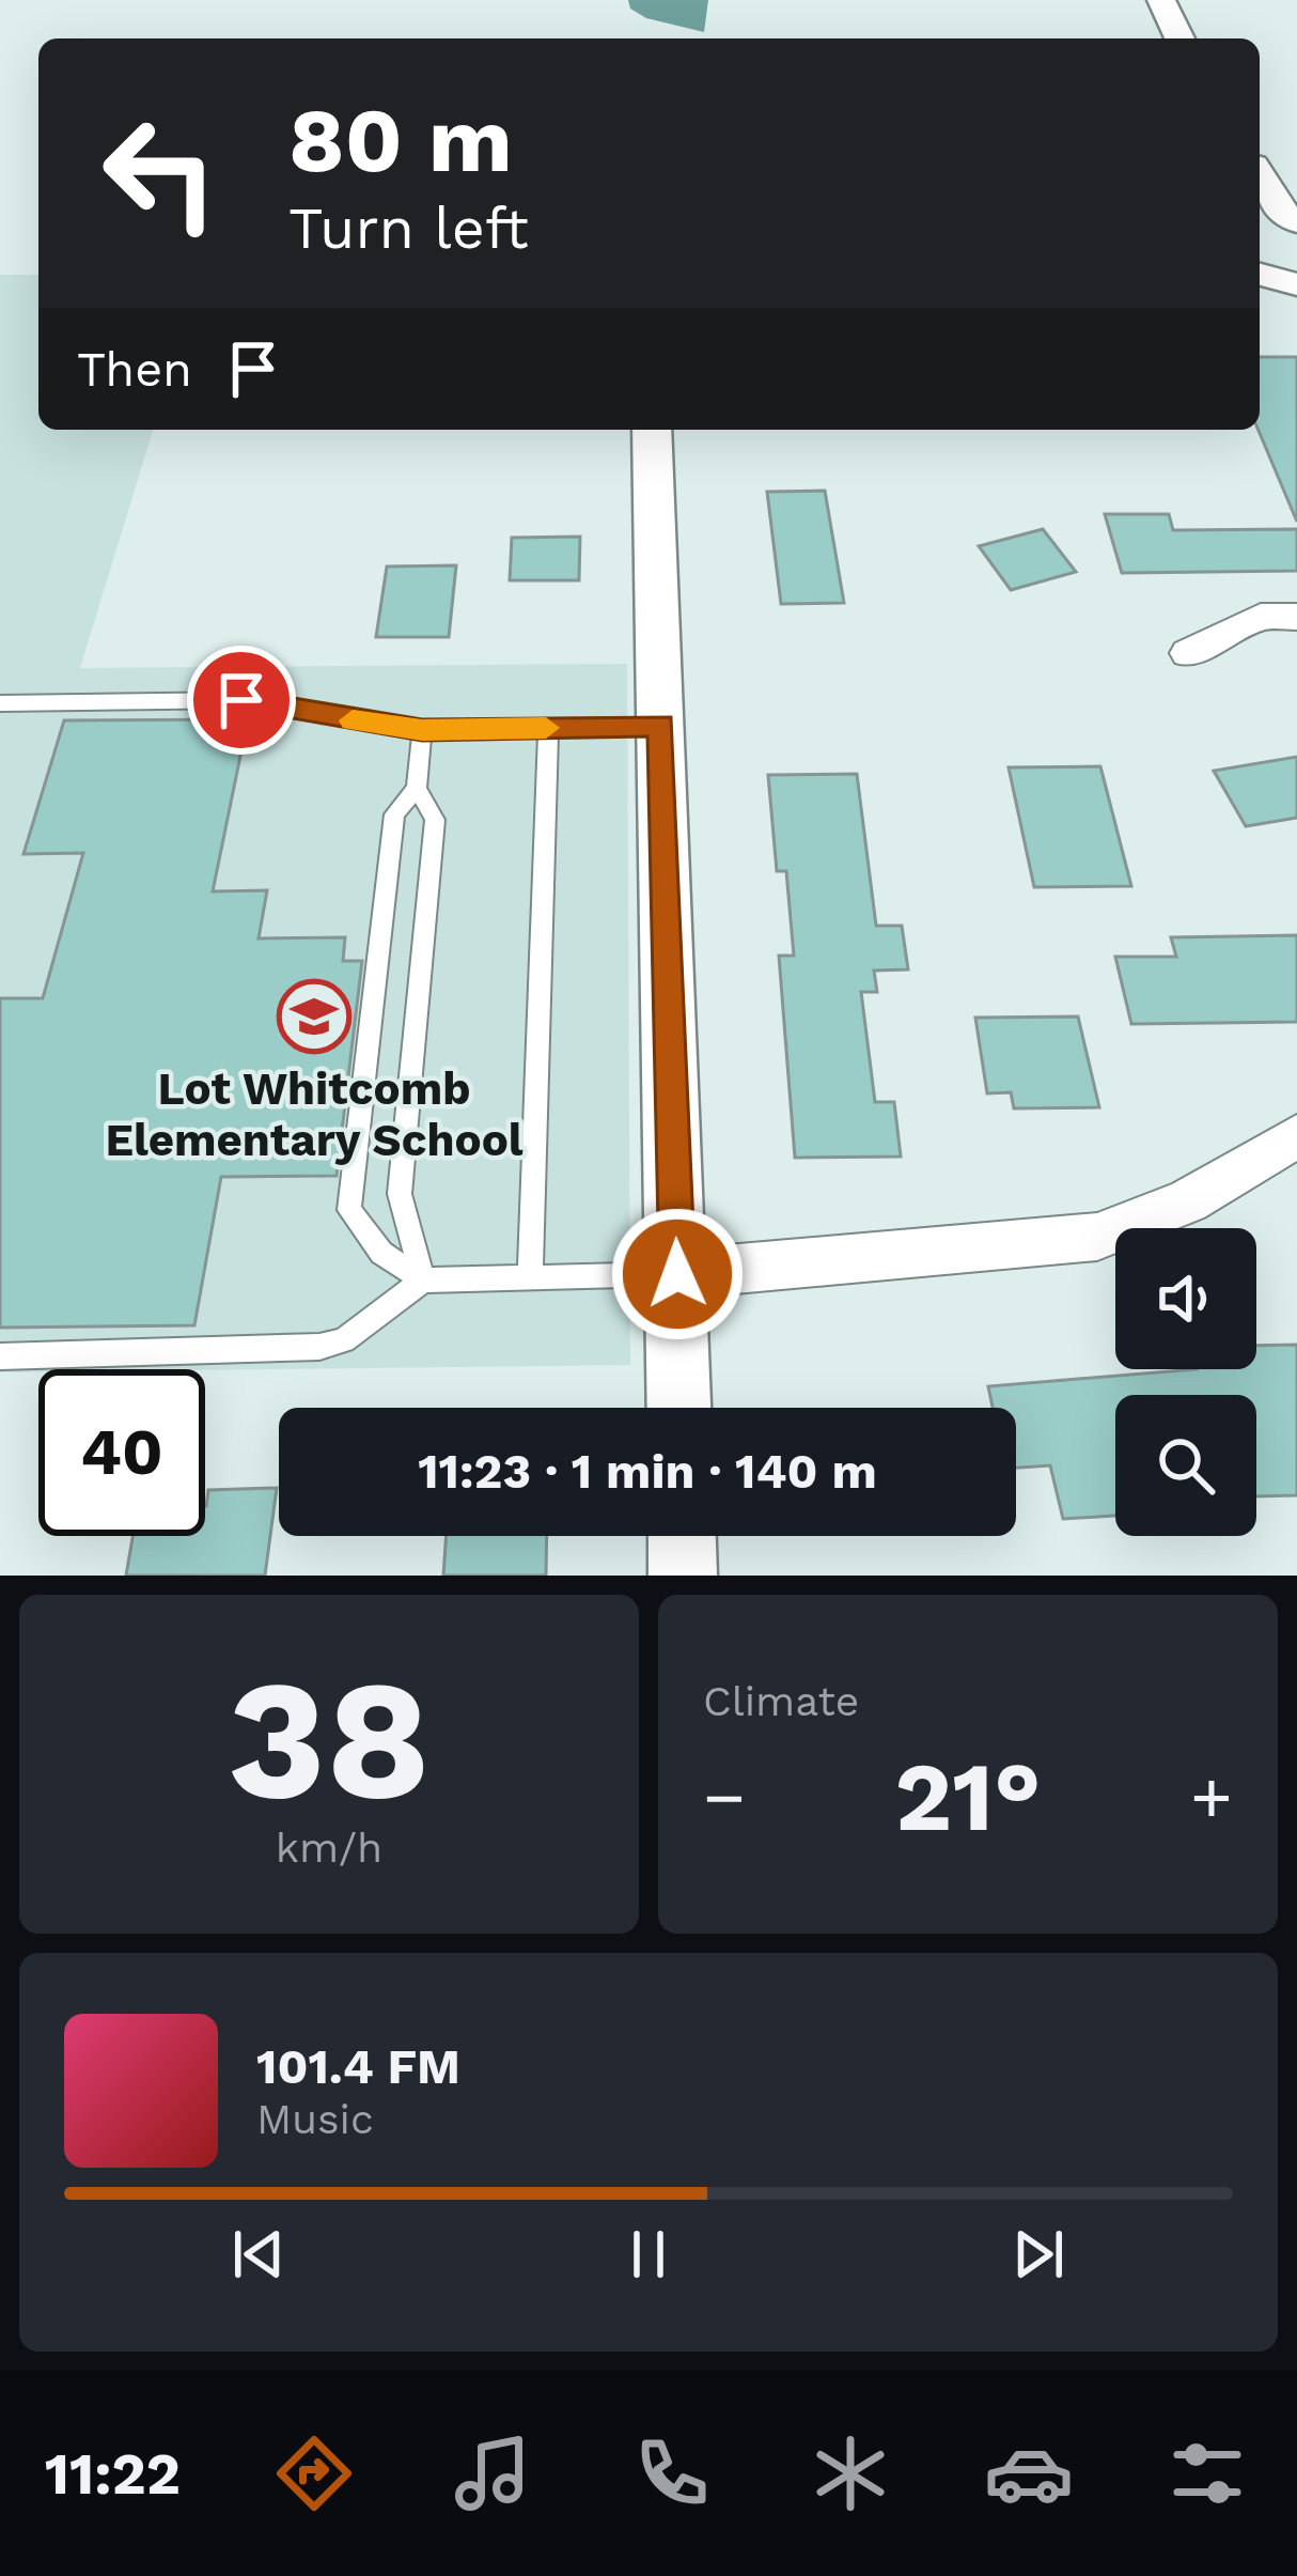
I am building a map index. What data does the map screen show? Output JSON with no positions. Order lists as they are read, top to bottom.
{
  "places": {
    "school or university": ["Lot Whitcomb Elementary School"]
  },
  "page": {
    "turn": ["80 m", "Turn left"],
    "then": "Then",
    "limit": "40",
    "trip": "11:23 · 1 min · 140 m",
    "tile": [
      ["38", "km/h"],
      "Climate"
    ],
    "heat": ["−", "21°", "+"],
    "song": ["101.4 FM", "Music"],
    "tabs": "11:22"
  }
}
